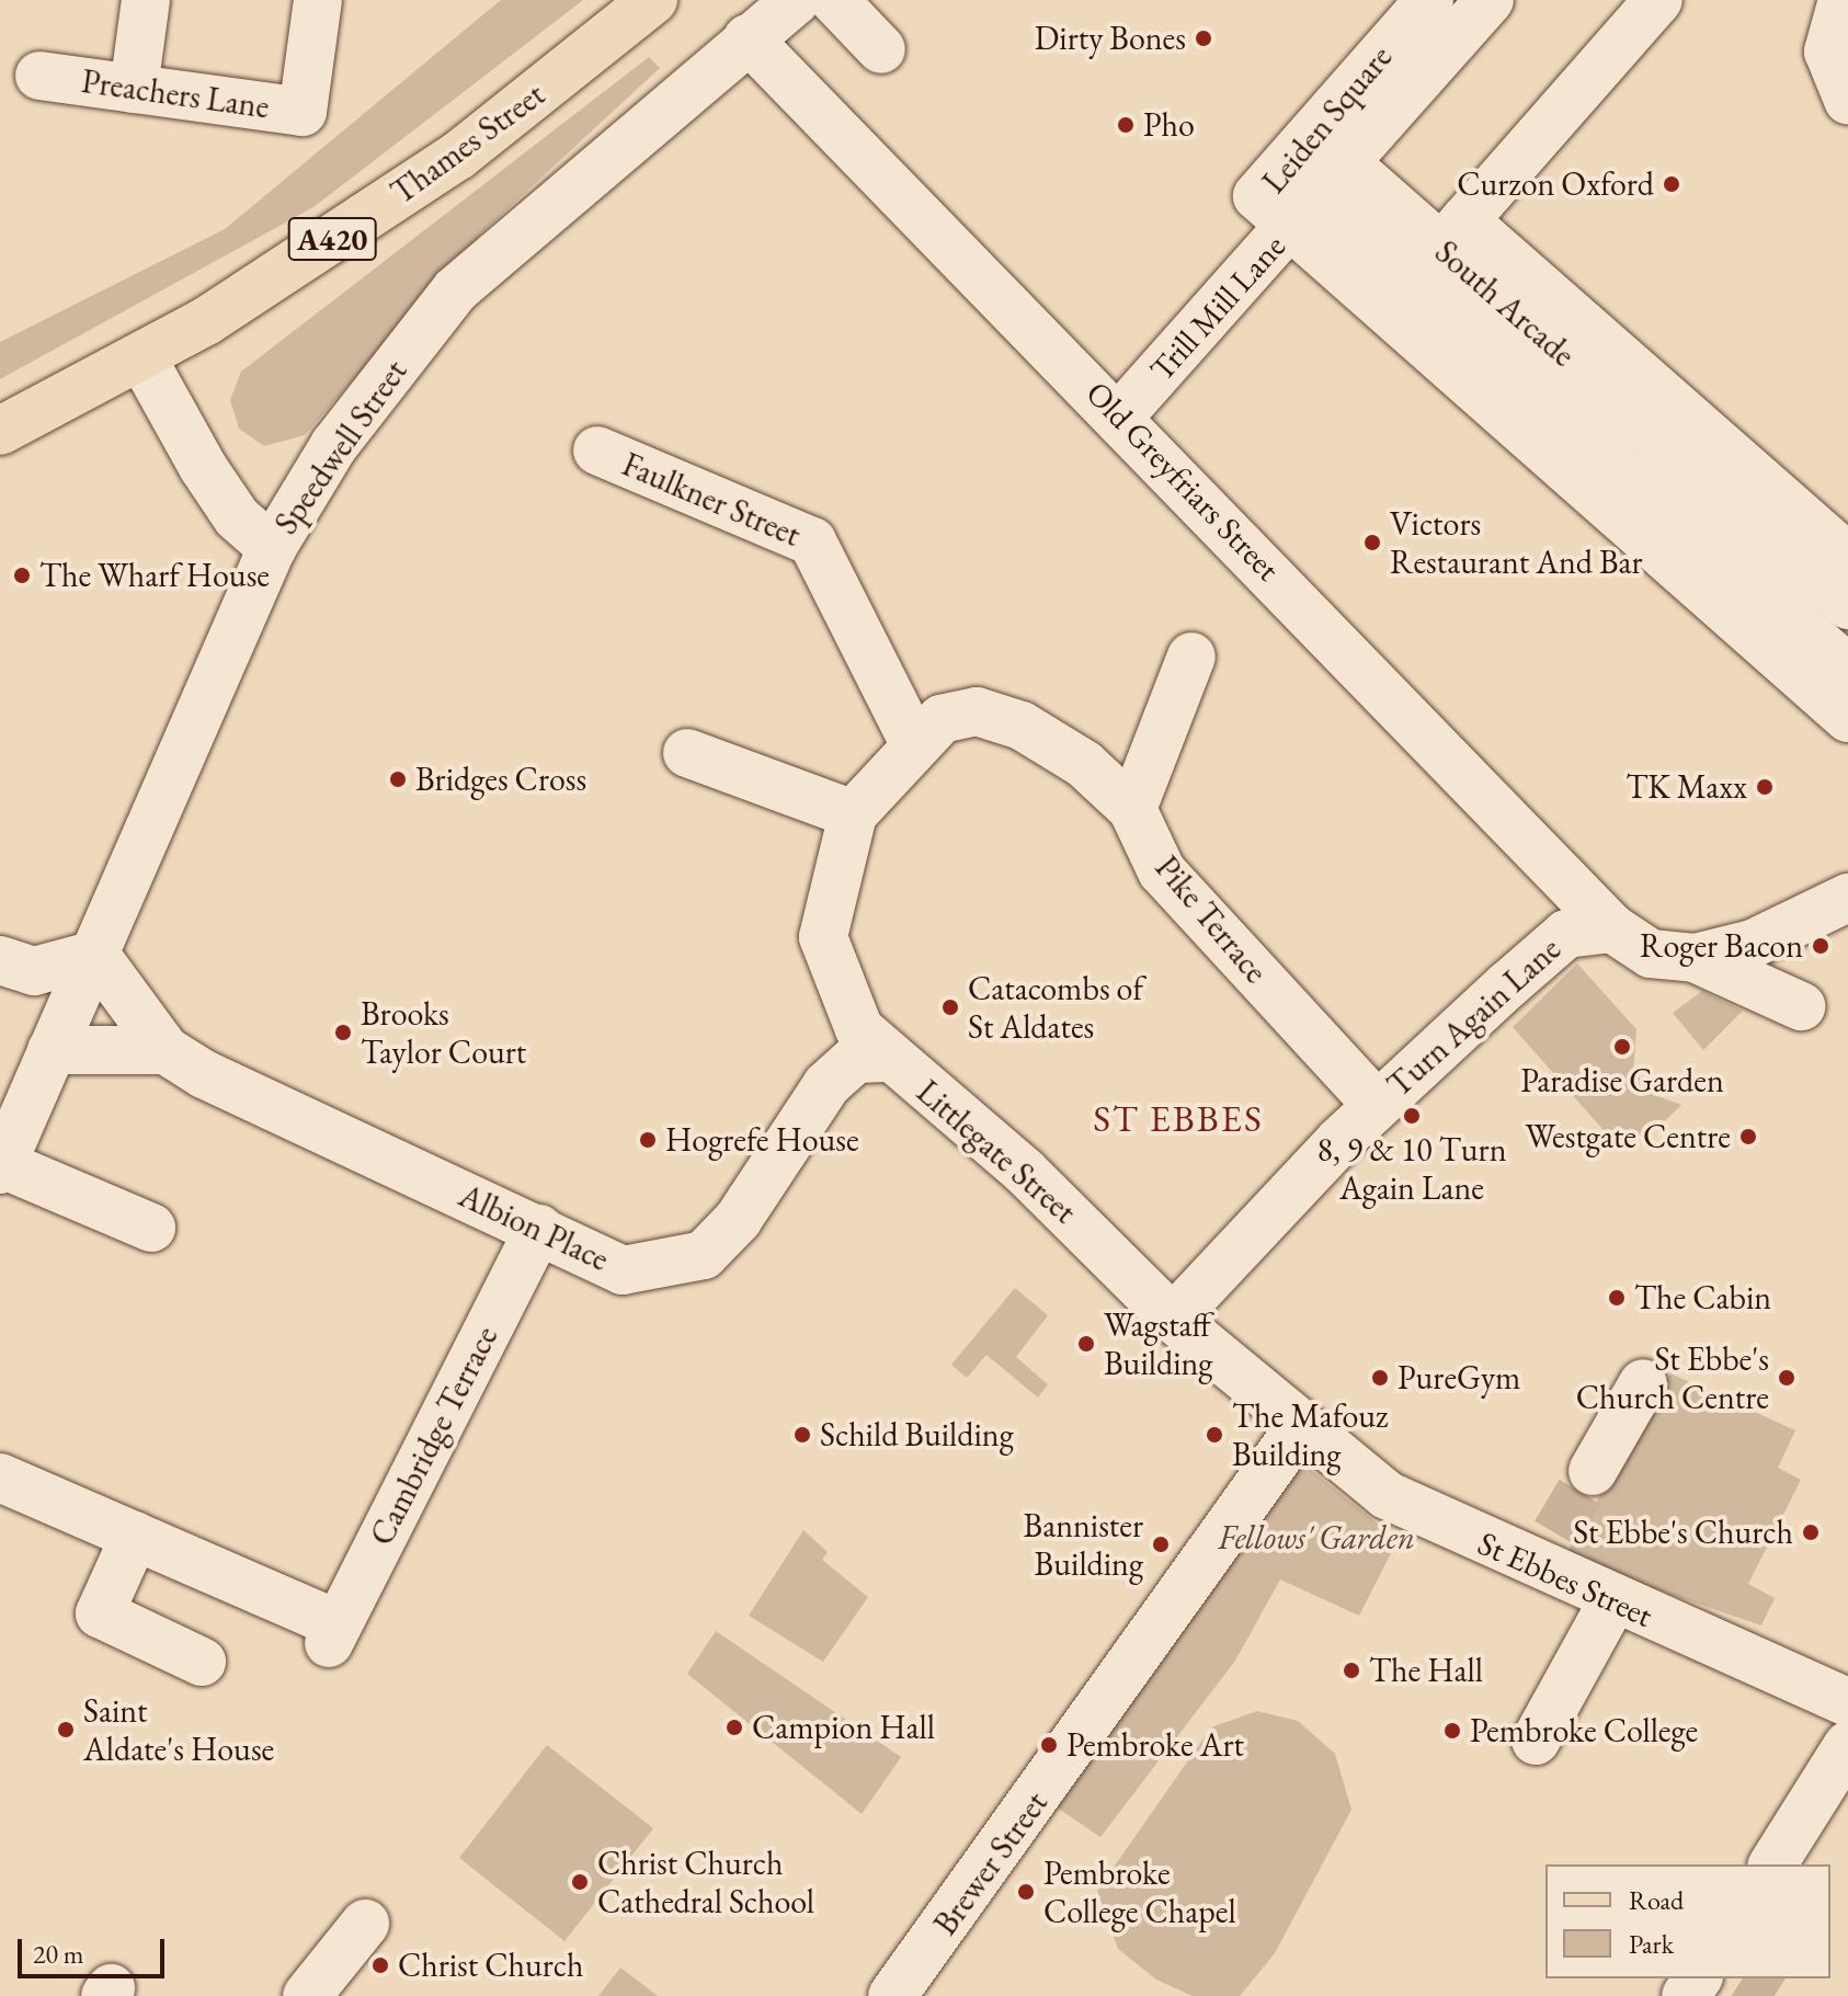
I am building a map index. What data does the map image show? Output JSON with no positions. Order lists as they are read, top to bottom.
{
  "streets": {
    "main road": ["Thames Street", "A420"],
    "street": [
      "Preachers Lane",
      "Leiden Square",
      "South Arcade",
      "Trill Mill Lane",
      "Speedwell Street",
      "Old Greyfriars Street",
      "Faulkner Street",
      "Pike Terrace",
      "Turn Again Lane",
      "Littlegate Street",
      "Albion Place",
      "Cambridge Terrace",
      "St Ebbes Street",
      "Brewer Street"
    ]
  },
  "crossings": [
    ["Leiden Square", "South Arcade"],
    ["Leiden Square", "Trill Mill Lane"],
    ["South Arcade", "Trill Mill Lane"],
    ["Trill Mill Lane", "Old Greyfriars Street"],
    ["Speedwell Street", "Old Greyfriars Street"],
    ["Speedwell Street", "Albion Place"],
    ["Old Greyfriars Street", "Turn Again Lane"],
    ["Pike Terrace", "Turn Again Lane"],
    ["Turn Again Lane", "Littlegate Street"],
    ["Littlegate Street", "Albion Place"],
    ["Littlegate Street", "St Ebbes Street"],
    ["Littlegate Street", "Brewer Street"],
    ["Albion Place", "Cambridge Terrace"],
    ["St Ebbes Street", "Brewer Street"]
  ],
  "districts": ["ST EBBES"],
  "parks": ["Fellows' Garden"],
  "places": [
    "Dirty Bones",
    "Pho",
    "Curzon Oxford",
    "Victors Restaurant And Bar",
    "The Wharf House",
    "Bridges Cross",
    "TK Maxx",
    "Roger Bacon",
    "Catacombs of St Aldates",
    "Brooks Taylor Court",
    "Paradise Garden",
    "8, 9 & 10 Turn Again Lane",
    "Westgate Centre",
    "Hogrefe House",
    "The Cabin",
    "Wagstaff Building",
    "PureGym",
    "St Ebbe's Church Centre",
    "Schild Building",
    "The Mafouz Building",
    "St Ebbe's Church",
    "Bannister Building",
    "The Hall",
    "Campion Hall",
    "Saint Aldate's House",
    "Pembroke College",
    "Pembroke Art",
    "Christ Church Cathedral School",
    "Pembroke College Chapel",
    "Christ Church"
  ],
  "legend": ["Road", "Park"],
  "scale_bar": "20 m"
}
